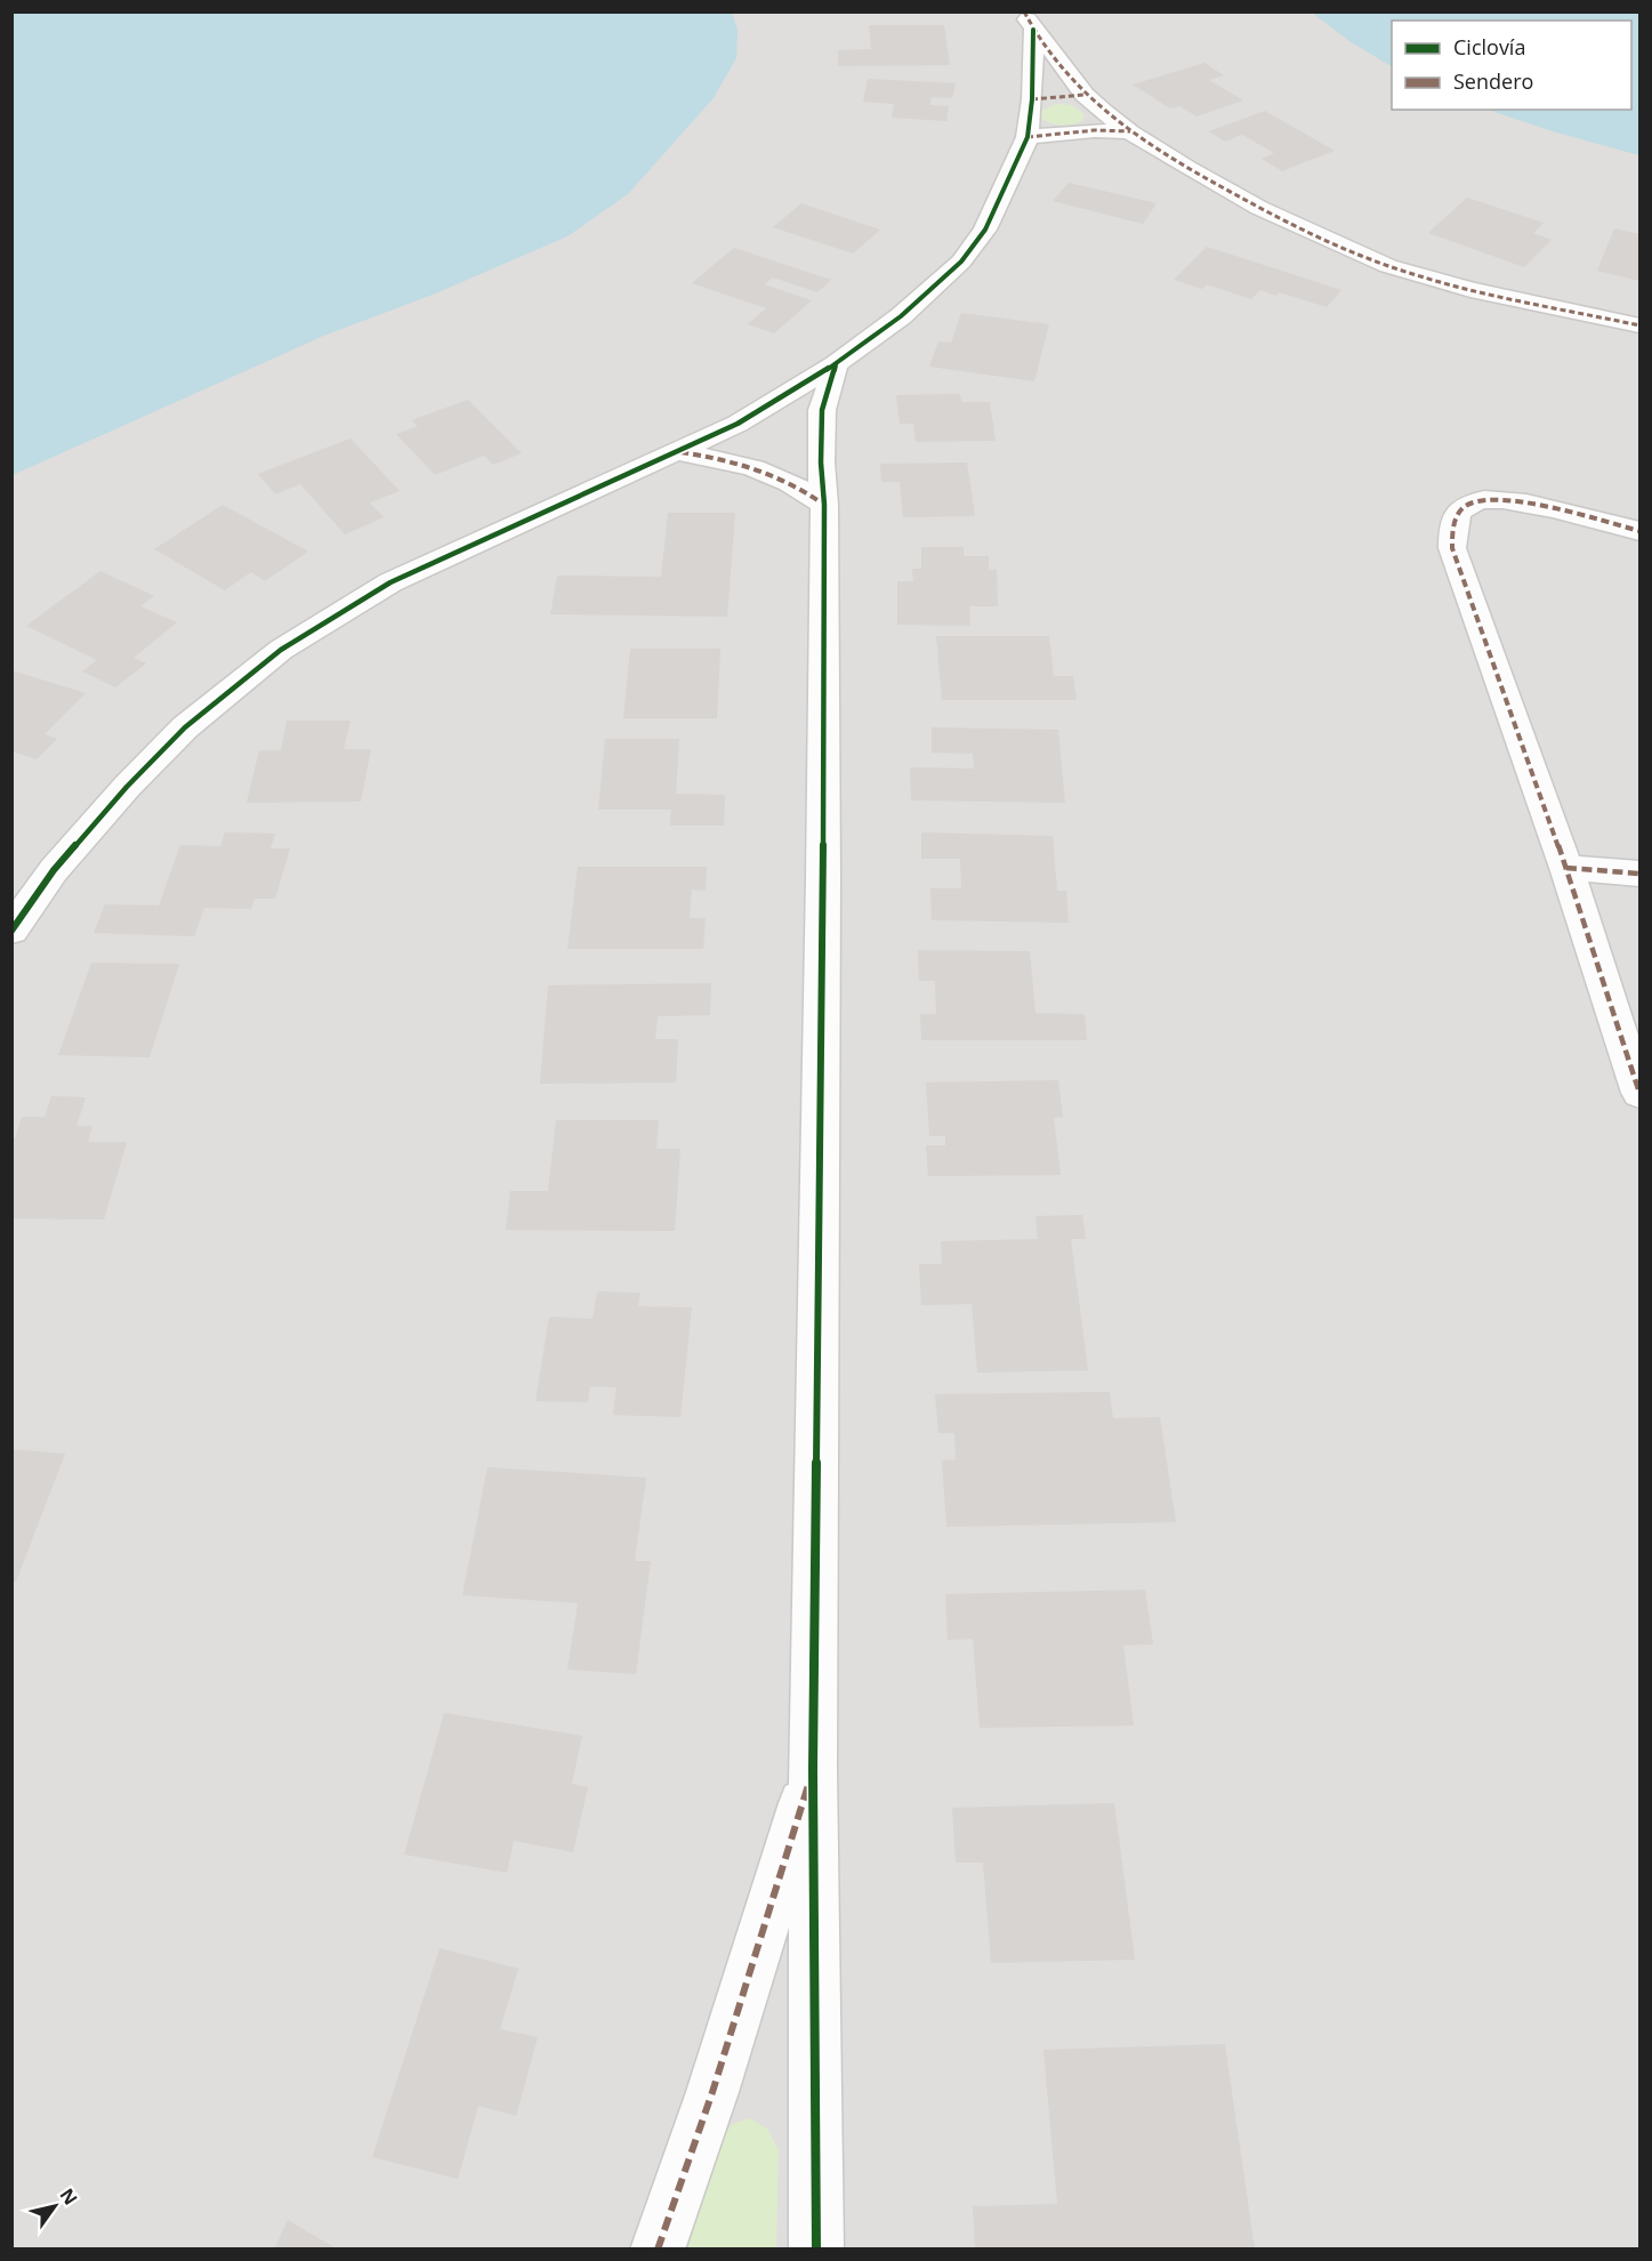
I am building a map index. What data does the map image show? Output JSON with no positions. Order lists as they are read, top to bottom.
{
  "legend": ["Ciclovía", "Sendero"],
  "north": "top right"
}
